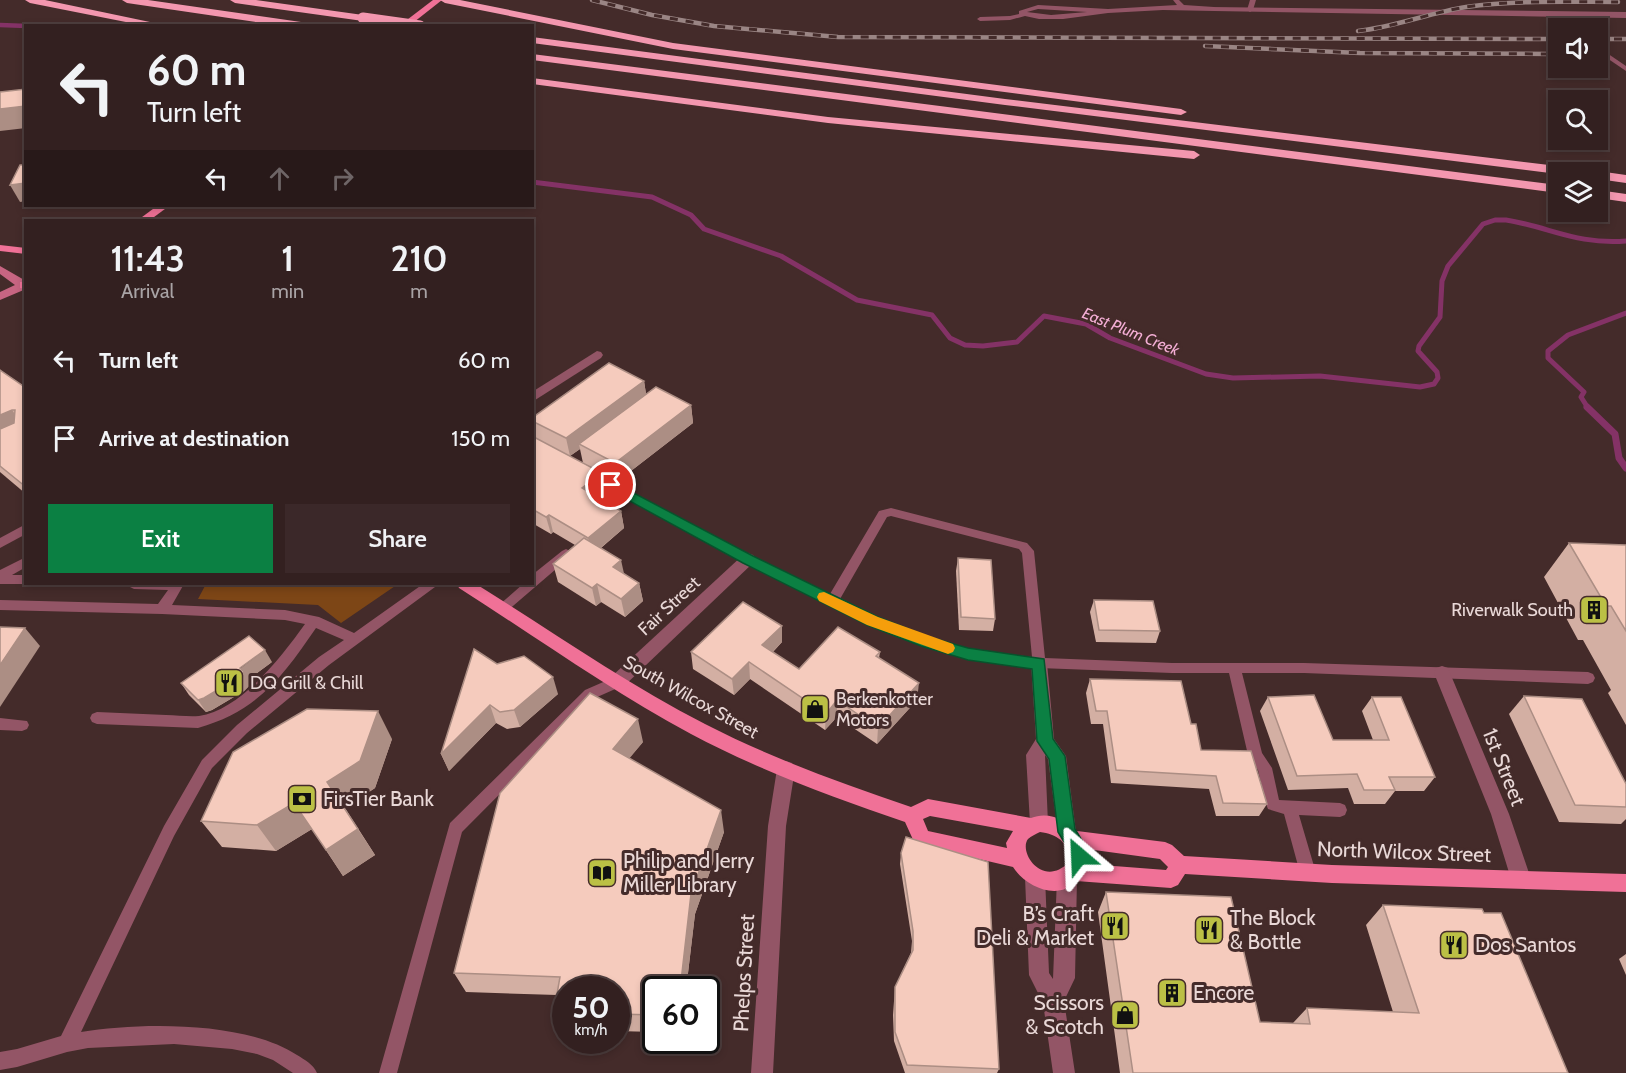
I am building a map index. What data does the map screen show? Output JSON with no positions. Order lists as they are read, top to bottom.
{
  "streets": {
    "main road": ["South Wilcox Street", "North Wilcox Street"],
    "street": ["Fair Street", "1st Street", "Phelps Street"]
  },
  "crossings": [
    ["Fair Street", "South Wilcox Street"],
    ["South Wilcox Street", "Phelps Street"],
    ["1st Street", "North Wilcox Street"]
  ],
  "water": ["East Plum Creek"],
  "places": {
    "building": ["Riverwalk South", "Encore"],
    "restaurant": [
      "DQ Grill & Chill",
      "B’s Craft Deli & Market",
      "The Block & Bottle",
      "Dos Santos"
    ],
    "shop": ["Berkenkotter Motors", "Scissors & Scotch"],
    "bank": ["FirsTier Bank"],
    "library": ["Philip and Jerry Miller Library"]
  },
  "page": {
    "turn": ["60 m", "Turn left"],
    "eta": [
      "11:43",
      "Arrival",
      "1",
      "min",
      "210",
      "m"
    ],
    "list": [
      {
        "name": "Turn left",
        "value": "60 m"
      },
      {
        "name": "Arrive at destination",
        "value": "150 m"
      }
    ],
    "buttons": ["Exit", "Share"],
    "speed": "50 km/h",
    "limit": "60"
  }
}
